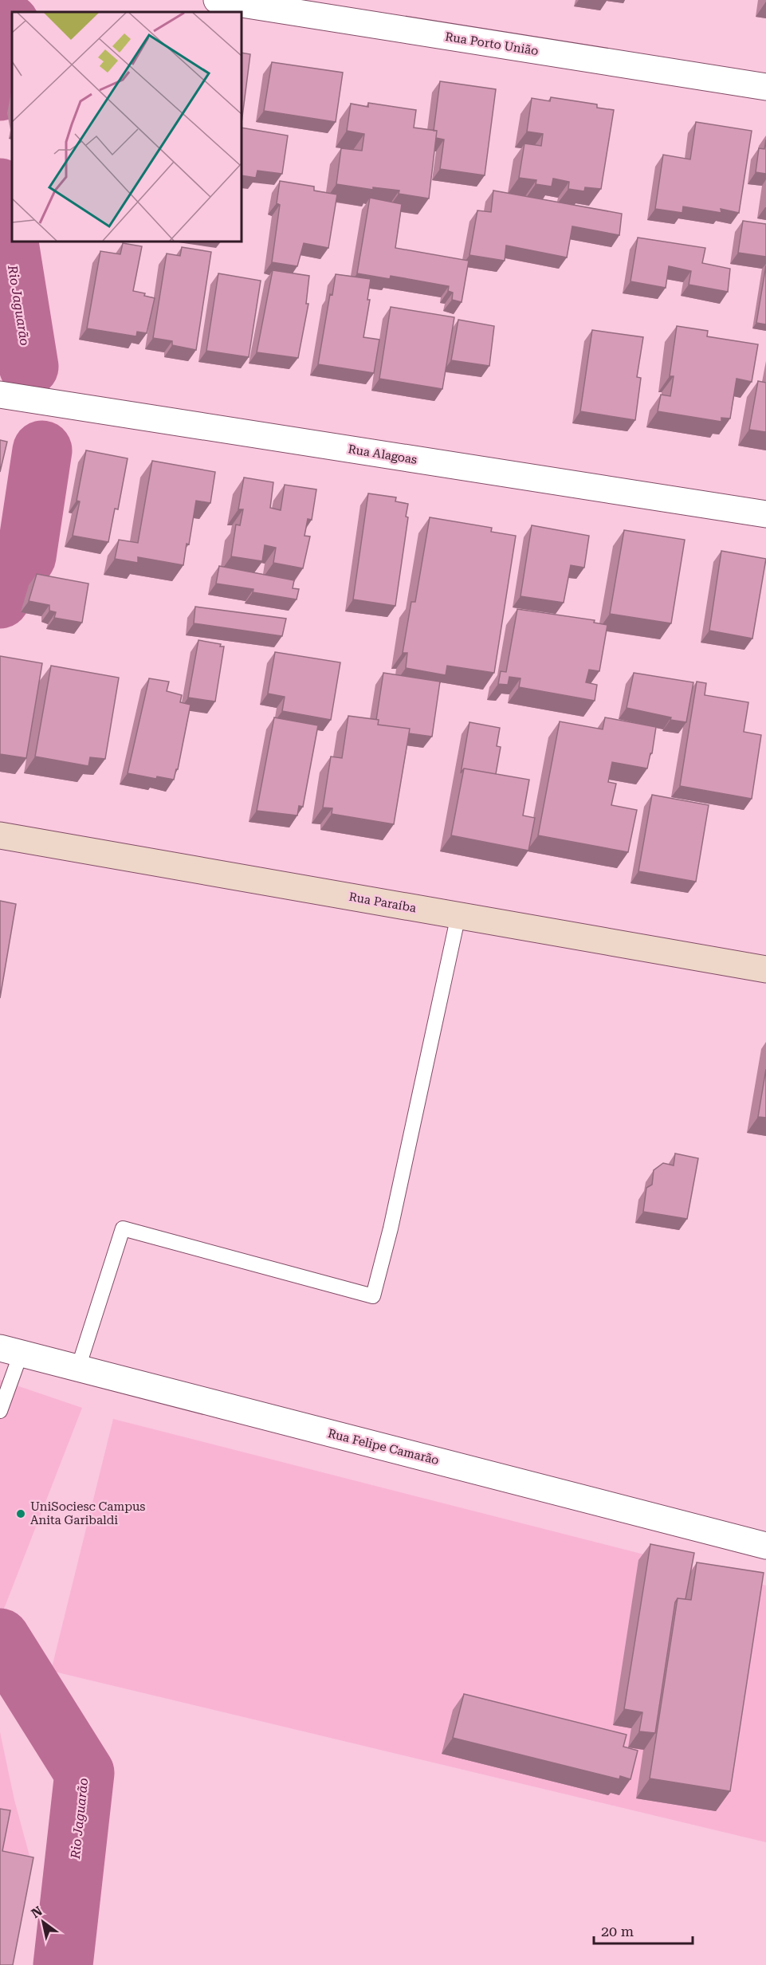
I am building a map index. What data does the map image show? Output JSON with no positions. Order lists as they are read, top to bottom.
{
  "streets": {
    "street": [
      "Rua Porto União",
      "Rua Alagoas",
      "Rua Paraíba",
      "Rua Felipe Camarão"
    ]
  },
  "water": ["Rio Jaguarão"],
  "places": ["UniSociesc Campus Anita Garibaldi"],
  "scale_bar": "20 m",
  "north": "top left"
}
